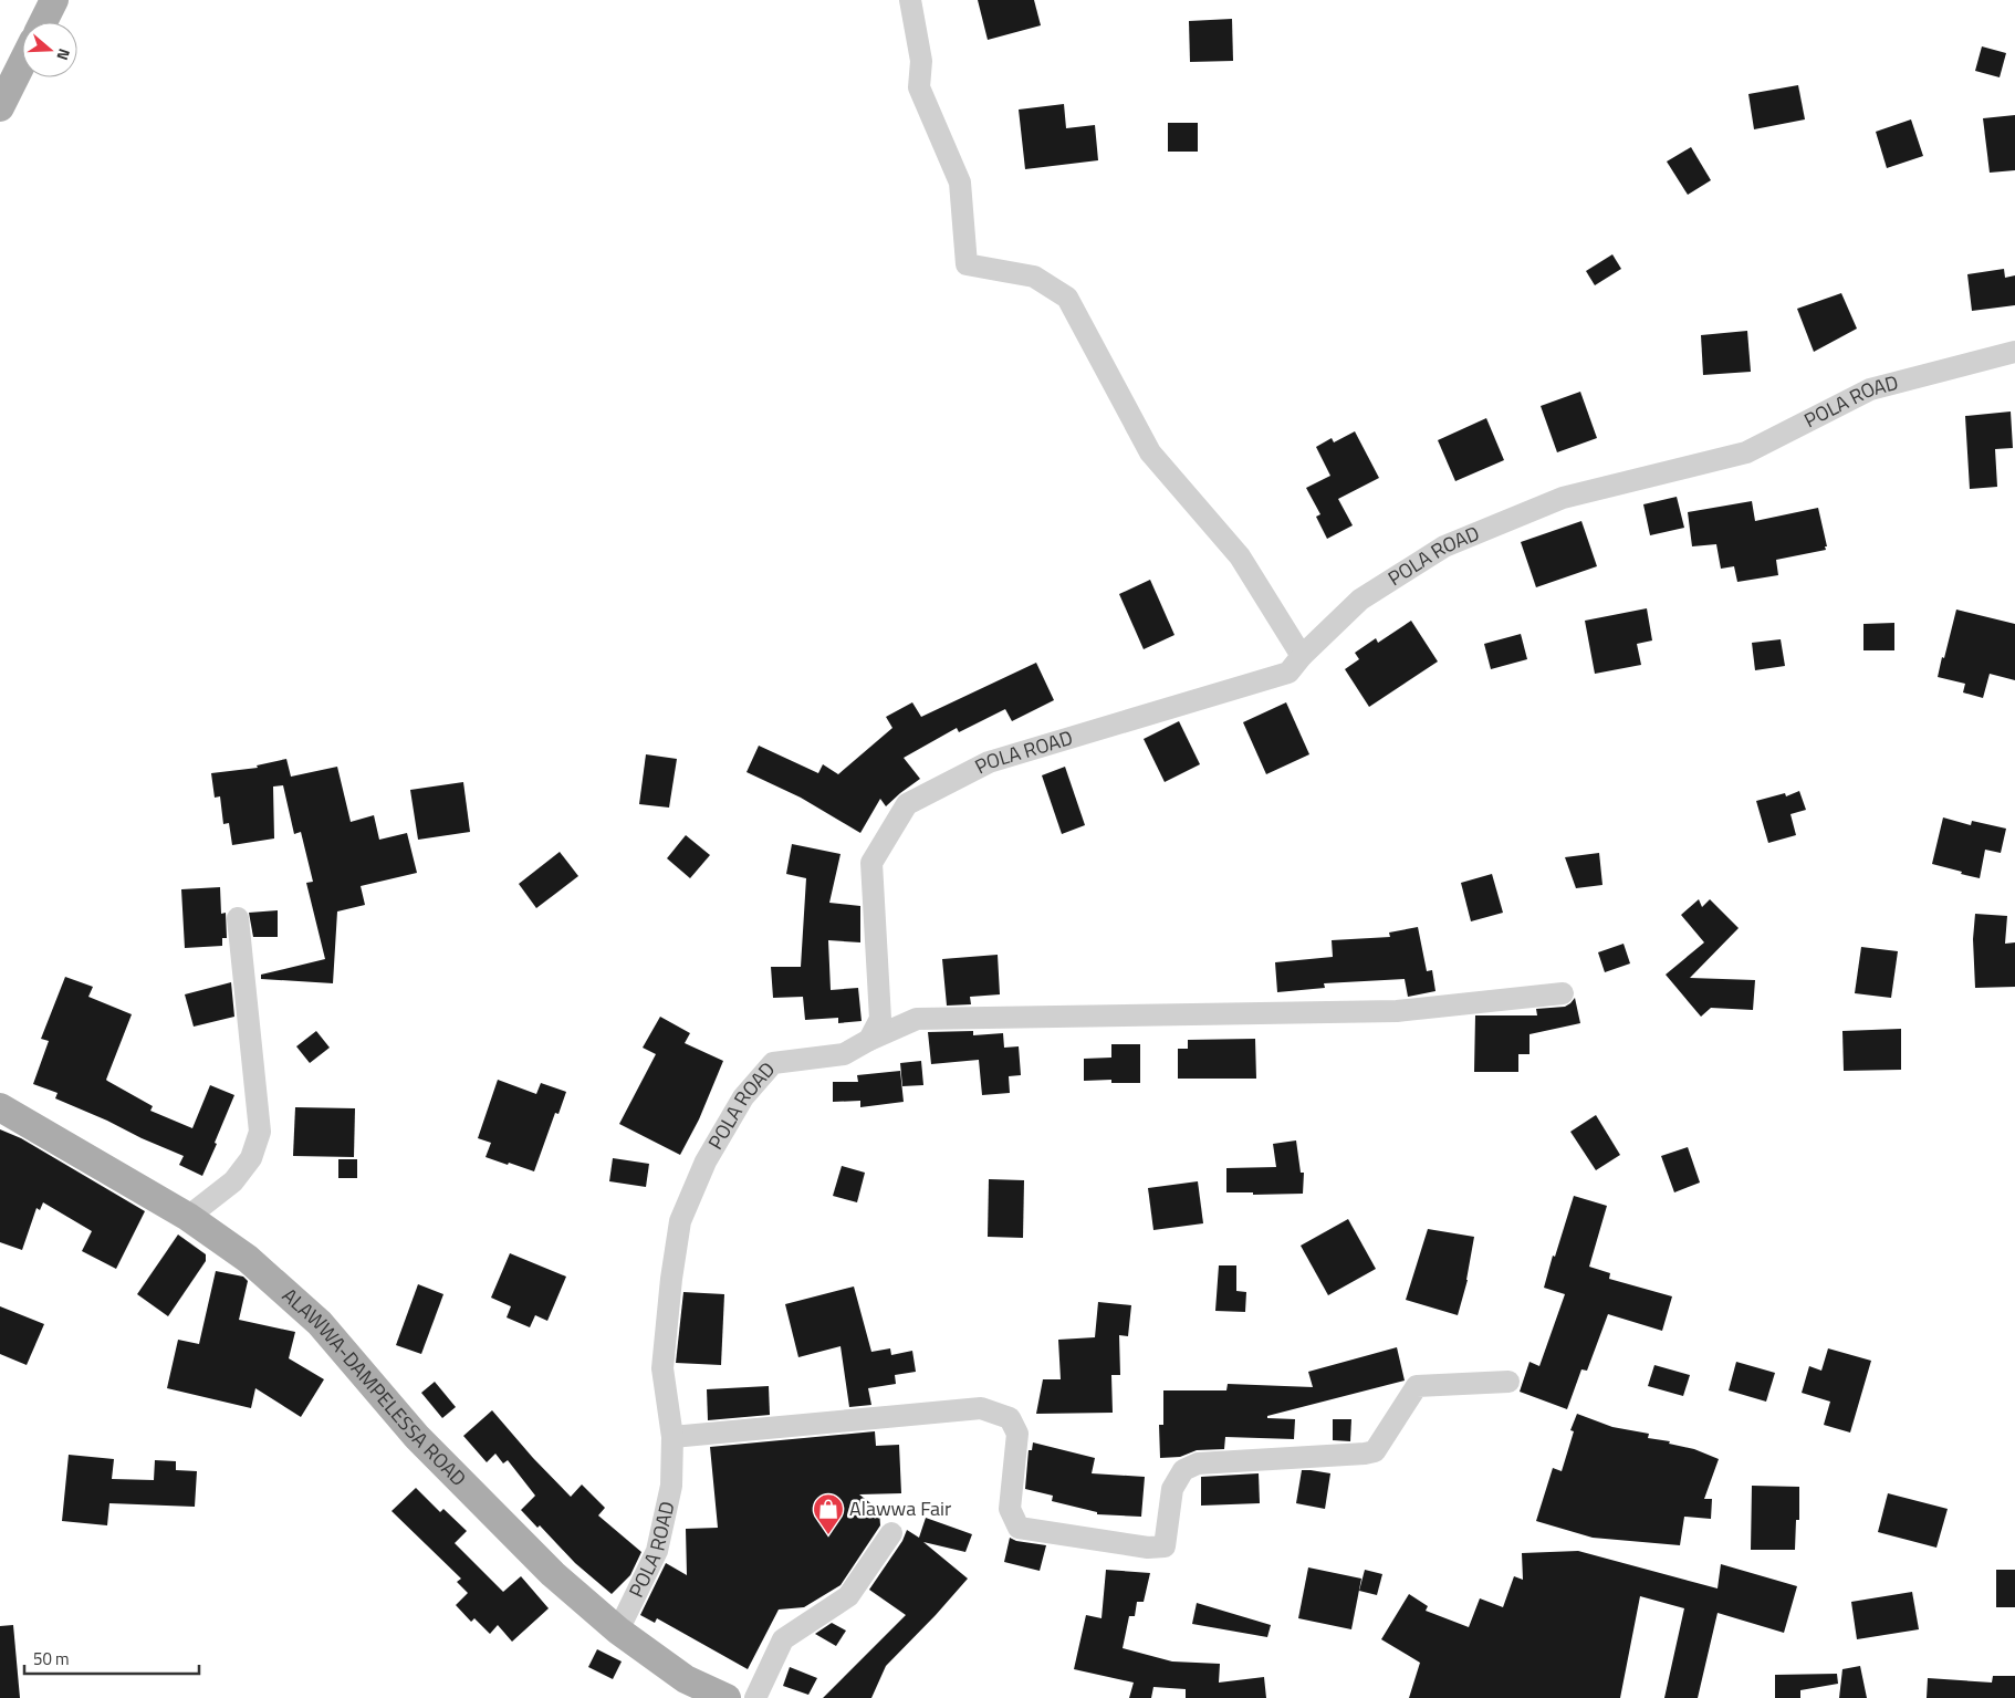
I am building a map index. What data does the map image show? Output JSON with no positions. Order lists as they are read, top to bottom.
{
  "streets": {
    "main road": ["ALAWWA-DAMPELESSA ROAD"],
    "street": ["POLA ROAD"]
  },
  "crossings": [
    ["POLA ROAD", "ALAWWA-DAMPELESSA ROAD"]
  ],
  "places": {
    "shop": ["Alawwa Fair"]
  },
  "scale_bar": "50 m",
  "north": "right"
}
